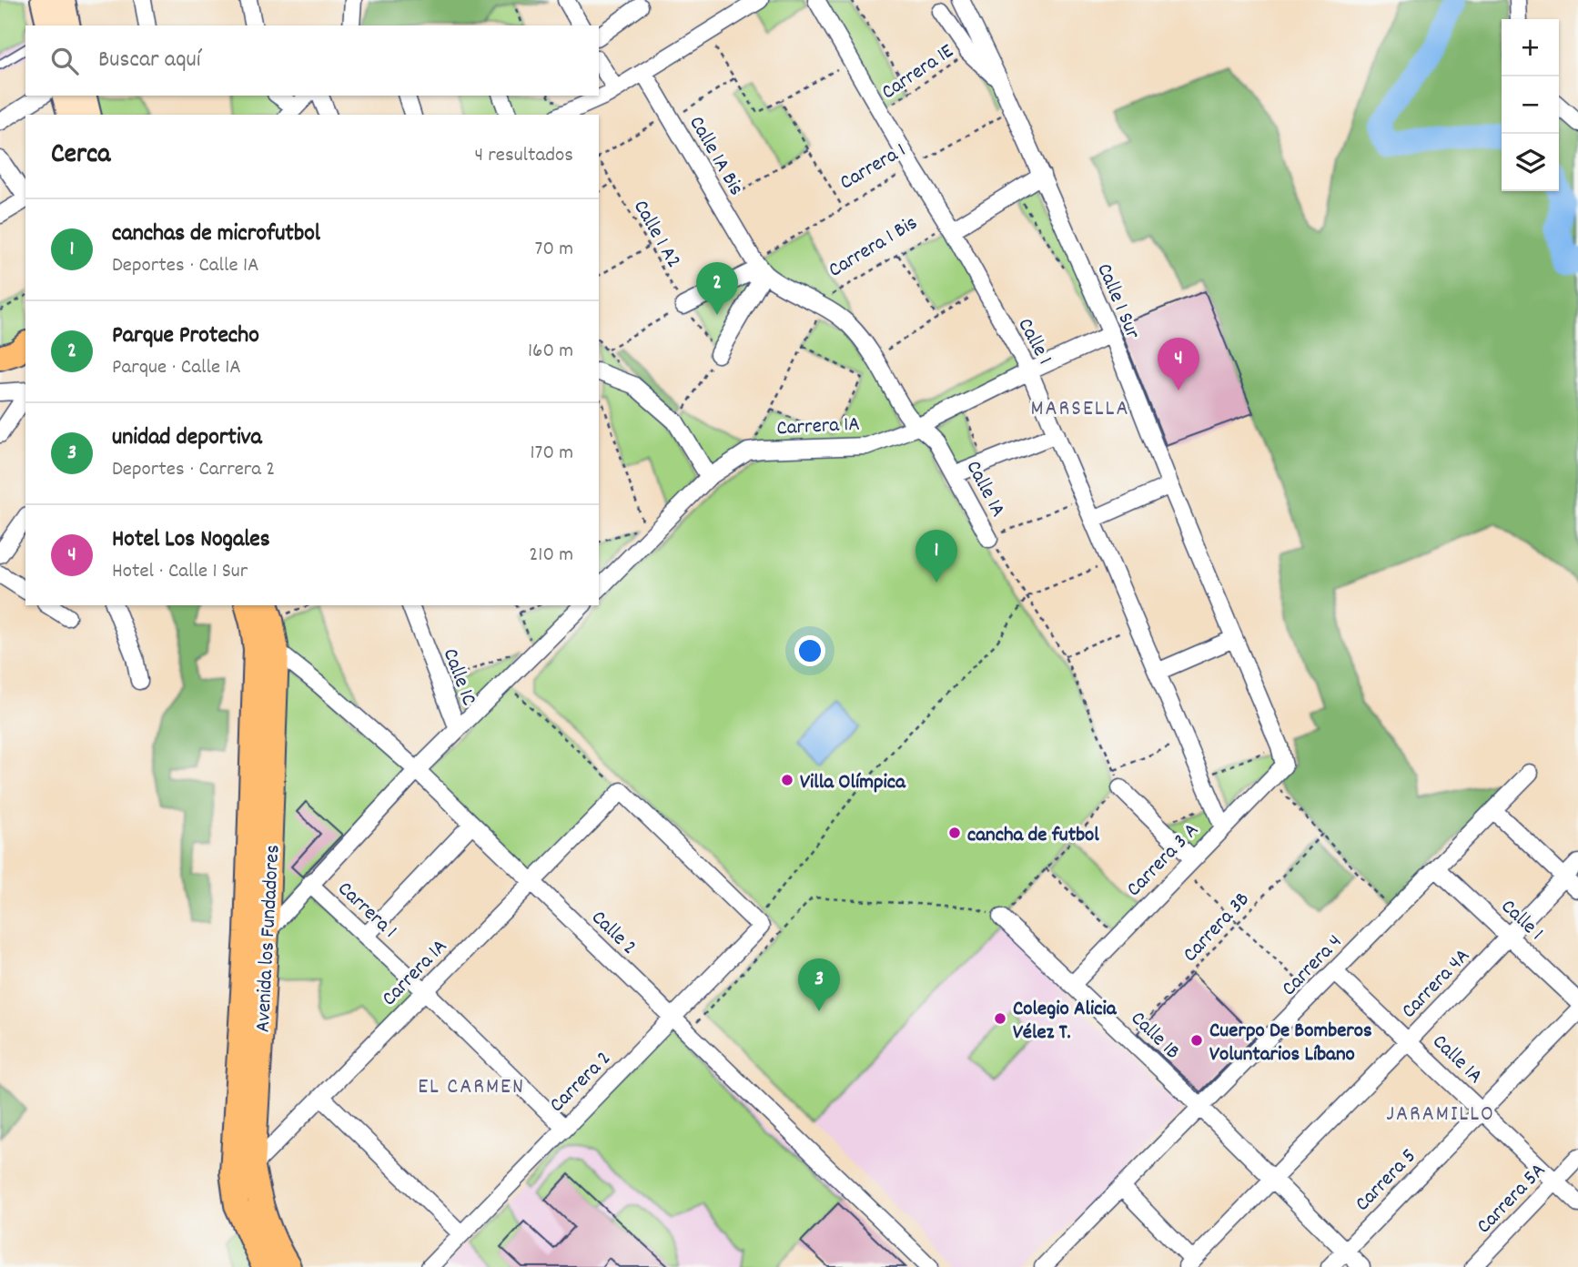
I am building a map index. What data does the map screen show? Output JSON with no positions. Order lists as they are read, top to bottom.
{
  "streets": {
    "main road": ["Avenida los Fundadores"],
    "street": [
      "Calle 1A Bis",
      "Carrera 1",
      "Carrera 1 Bis",
      "Calle 1 Sur",
      "Calle 1",
      "Carrera 1A",
      "Calle 1A",
      "Calle 1C",
      "Carrera 3 A",
      "Calle 2",
      "Carrera 4",
      "Carrera 4A",
      "Calle 1B",
      "Carrera 2",
      "Carrera 5",
      "Carrera 5A"
    ],
    "path": ["Carrera 1E", "Calle 1 A2", "Carrera 3B"]
  },
  "crossings": [
    ["Carrera 1E", "Calle 1"],
    ["Calle 1A Bis", "Carrera 1"],
    ["Calle 1A Bis", "Calle 1A"],
    ["Carrera 1", "Calle 1 Sur"],
    ["Carrera 1", "Calle 1"],
    ["Carrera 1", "Carrera 1A"],
    ["Carrera 1", "Calle 1A"],
    ["Carrera 1", "Calle 2"],
    ["Carrera 1", "Avenida los Fundadores"],
    ["Carrera 1", "Carrera 2"],
    ["Carrera 1 Bis", "Calle 1 Sur"],
    ["Carrera 1 Bis", "Calle 1"],
    ["Carrera 1 Bis", "Calle 1A"],
    ["Calle 1 Sur", "Carrera 1A"],
    ["Calle 1 Sur", "Carrera 3 A"],
    ["Calle 1", "Carrera 1A"],
    ["Calle 1", "Carrera 3 A"],
    ["Calle 1", "Carrera 4"],
    ["Calle 1", "Carrera 4A"],
    ["Carrera 1A", "Calle 1A"],
    ["Carrera 1A", "Calle 2"],
    ["Carrera 1A", "Avenida los Fundadores"],
    ["Calle 1A", "Carrera 4"],
    ["Calle 1A", "Carrera 4A"],
    ["Calle 1A", "Carrera 5"],
    ["Calle 1A", "Carrera 5A"],
    ["Carrera 3 A", "Calle 1B"],
    ["Carrera 3B", "Calle 1B"],
    ["Calle 2", "Avenida los Fundadores"],
    ["Calle 2", "Carrera 2"],
    ["Carrera 4", "Calle 1B"],
    ["Carrera 4A", "Calle 1B"],
    ["Calle 1B", "Carrera 5"]
  ],
  "districts": ["MARSELLA", "EL CARMEN", "JARAMILLO"],
  "places": [
    "Villa Olímpica",
    "cancha de futbol",
    "Colegio Alicia Vélez T.",
    "Cuerpo De Bomberos Voluntarios Líbano"
  ],
  "page": {
    "map_buttons": ["+", "−"],
    "search": "Buscar aquí",
    "heading": ["Cerca", "4 resultados"],
    "list": [
      {
        "mark": "1",
        "name": "canchas de microfutbol",
        "note": "Deportes · Calle 1A",
        "value": "70 m"
      },
      {
        "mark": "2",
        "name": "Parque Protecho",
        "note": "Parque · Calle 1A",
        "value": "160 m"
      },
      {
        "mark": "3",
        "name": "unidad deportiva",
        "note": "Deportes · Carrera 2",
        "value": "170 m"
      },
      {
        "mark": "4",
        "name": "Hotel Los Nogales",
        "note": "Hotel · Calle 1 Sur",
        "value": "210 m"
      }
    ],
    "pins": [
      "2",
      "4",
      "1",
      "3"
    ]
  }
}
